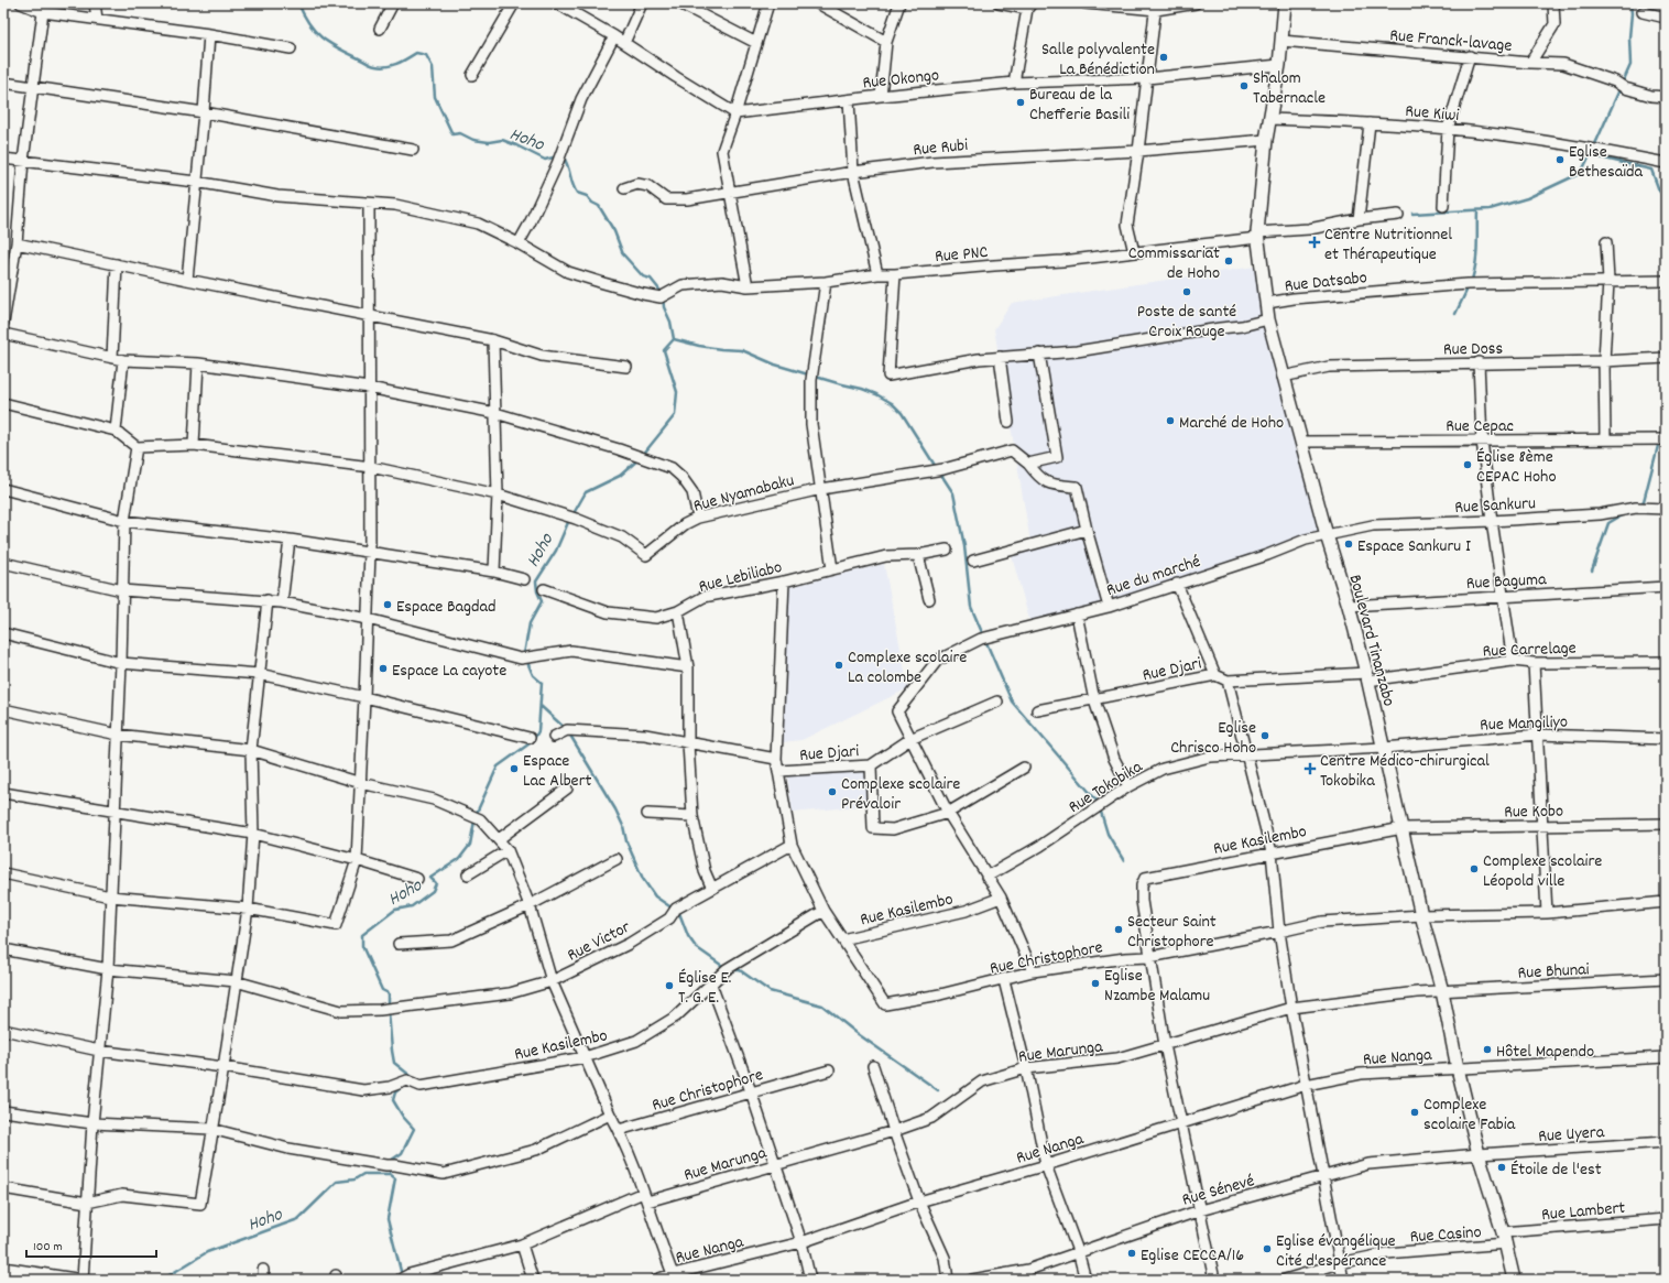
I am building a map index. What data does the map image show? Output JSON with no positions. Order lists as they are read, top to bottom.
{
  "streets": {
    "street": [
      "Rue Franck-lavage",
      "Rue Okongo",
      "Rue Kiwi",
      "Rue Rubi",
      "Rue PNC",
      "Rue Datsabo",
      "Rue Doss",
      "Rue Cepac",
      "Rue Nyamabaku",
      "Rue Sankuru",
      "Rue du marché",
      "Rue Lebiliabo",
      "Rue Baguma",
      "Boulevard Tinanzabo",
      "Rue Carrelage",
      "Rue Djari",
      "Rue Mangiliyo",
      "Rue Tokobika",
      "Rue Kobo",
      "Rue Kasilembo",
      "Rue Victor",
      "Rue Christophore",
      "Rue Bhunai",
      "Rue Marunga",
      "Rue Nanga",
      "Rue Uyera",
      "Rue Sénevé",
      "Rue Lambert",
      "Rue Casino"
    ]
  },
  "crossings": [
    ["Rue Franck-lavage", "Boulevard Tinanzabo"],
    ["Rue Okongo", "Boulevard Tinanzabo"],
    ["Rue Kiwi", "Boulevard Tinanzabo"],
    ["Rue Rubi", "Boulevard Tinanzabo"],
    ["Rue PNC", "Boulevard Tinanzabo"],
    ["Rue Datsabo", "Boulevard Tinanzabo"],
    ["Rue Doss", "Boulevard Tinanzabo"],
    ["Rue Cepac", "Boulevard Tinanzabo"],
    ["Rue Sankuru", "Rue du marché"],
    ["Rue Sankuru", "Boulevard Tinanzabo"],
    ["Rue du marché", "Boulevard Tinanzabo"],
    ["Rue du marché", "Rue Djari"],
    ["Rue Baguma", "Boulevard Tinanzabo"],
    ["Boulevard Tinanzabo", "Rue Carrelage"],
    ["Boulevard Tinanzabo", "Rue Djari"],
    ["Boulevard Tinanzabo", "Rue Mangiliyo"],
    ["Boulevard Tinanzabo", "Rue Tokobika"],
    ["Boulevard Tinanzabo", "Rue Kobo"],
    ["Boulevard Tinanzabo", "Rue Kasilembo"],
    ["Boulevard Tinanzabo", "Rue Christophore"],
    ["Boulevard Tinanzabo", "Rue Bhunai"],
    ["Boulevard Tinanzabo", "Rue Marunga"],
    ["Boulevard Tinanzabo", "Rue Nanga"],
    ["Boulevard Tinanzabo", "Rue Uyera"],
    ["Boulevard Tinanzabo", "Rue Sénevé"],
    ["Boulevard Tinanzabo", "Rue Lambert"],
    ["Boulevard Tinanzabo", "Rue Casino"],
    ["Rue Carrelage", "Rue Djari"],
    ["Rue Mangiliyo", "Rue Tokobika"],
    ["Rue Kobo", "Rue Kasilembo"],
    ["Rue Kasilembo", "Rue Christophore"],
    ["Rue Bhunai", "Rue Marunga"],
    ["Rue Uyera", "Rue Sénevé"],
    ["Rue Lambert", "Rue Casino"]
  ],
  "water": ["Hoho"],
  "places": {
    "other": [
      "Salle polyvalente La Bénédiction",
      "Shalom Tabernacle",
      "Bureau de la Chefferie Basili",
      "Eglise Bethesaïda",
      "Commissariat de Hoho",
      "Poste de santé Croix Rouge",
      "Marché de Hoho",
      "Église 8ème CEPAC Hoho",
      "Espace Sankuru I",
      "Espace Bagdad",
      "Complexe scolaire La colombe",
      "Espace La cayote",
      "Eglise Chrisco Hoho",
      "Espace Lac Albert",
      "Complexe scolaire Prévaloir",
      "Complexe scolaire Léopold ville",
      "Secteur Saint Christophore",
      "Eglise Nzambe Malamu",
      "Église E. T. G. E.",
      "Hôtel Mapendo",
      "Complexe scolaire Fabia",
      "Étoile de l'est",
      "Eglise évangélique Cité d'espérance",
      "Eglise CECCA/16"
    ],
    "health": ["Centre Nutritionnel et Thérapeutique", "Centre Médico-chirurgical Tokobika"]
  },
  "scale_bar": "100 m"
}
